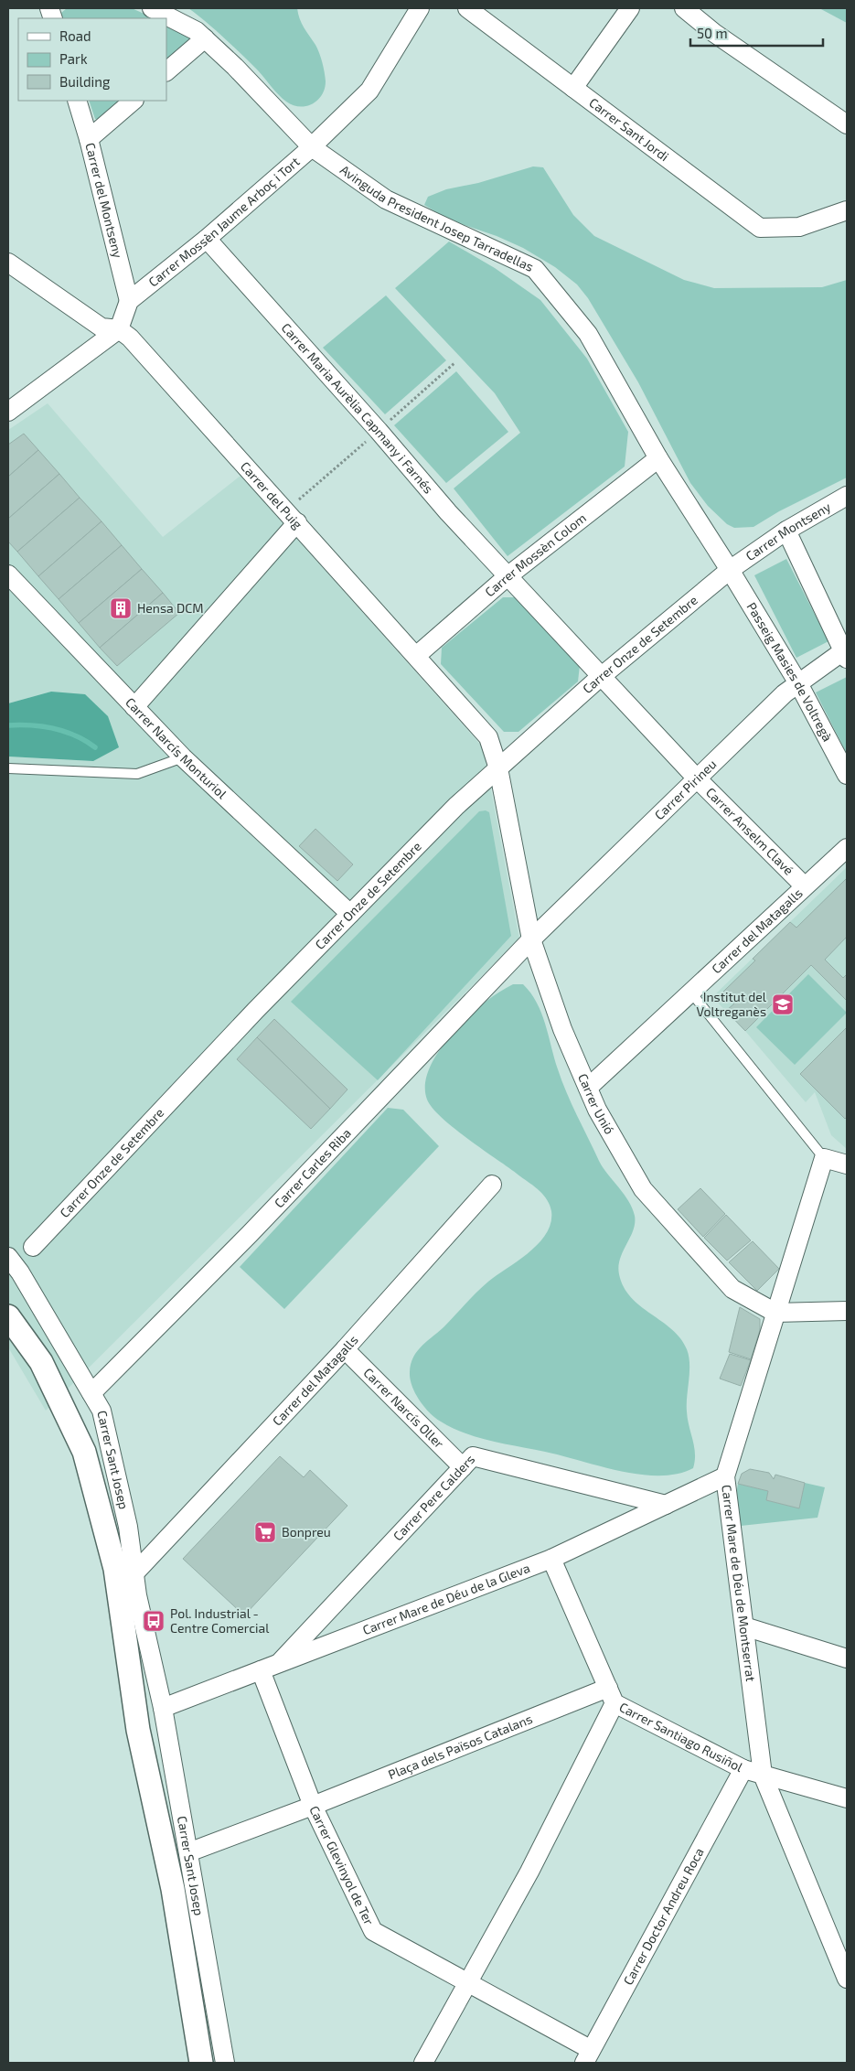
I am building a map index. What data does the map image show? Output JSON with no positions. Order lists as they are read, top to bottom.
{
  "streets": {
    "street": [
      "Carrer Sant Jordi",
      "Carrer del Montseny",
      "Avinguda President Josep Tarradellas",
      "Carrer Mossèn Jaume Arboç i Tort",
      "Carrer Maria Aurèlia Capmany i Farnés",
      "Carrer del Puig",
      "Carrer Montseny",
      "Carrer Mossèn Colom",
      "Carrer Onze de Setembre",
      "Passeig Masies de Voltregà",
      "Carrer Narcís Monturiol",
      "Carrer Pirineu",
      "Carrer Anselm Clavé",
      "Carrer del Matagalls",
      "Carrer Unió",
      "Carrer Carles Riba",
      "Carrer Narcís Oller",
      "Carrer Sant Josep",
      "Carrer Pere Calders",
      "Carrer Mare de Déu de Montserrat",
      "Carrer Mare de Déu de la Gleva",
      "Carrer Santiago Rusiñol",
      "Plaça dels Països Catalans",
      "Carrer Glevinyol de Ter",
      "Carrer Doctor Andreu Roca"
    ]
  },
  "crossings": [
    ["Carrer del Montseny", "Carrer Mossèn Jaume Arboç i Tort"],
    ["Avinguda President Josep Tarradellas", "Carrer Mossèn Jaume Arboç i Tort"],
    ["Avinguda President Josep Tarradellas", "Carrer Montseny"],
    ["Avinguda President Josep Tarradellas", "Carrer Mossèn Colom"],
    ["Avinguda President Josep Tarradellas", "Carrer Onze de Setembre"],
    ["Avinguda President Josep Tarradellas", "Passeig Masies de Voltregà"],
    ["Carrer Mossèn Jaume Arboç i Tort", "Carrer Maria Aurèlia Capmany i Farnés"],
    ["Carrer Maria Aurèlia Capmany i Farnés", "Carrer Mossèn Colom"],
    ["Carrer Maria Aurèlia Capmany i Farnés", "Carrer Anselm Clavé"],
    ["Carrer del Puig", "Carrer Mossèn Colom"],
    ["Carrer del Puig", "Carrer Onze de Setembre"],
    ["Carrer del Puig", "Carrer Unió"],
    ["Carrer Montseny", "Carrer Onze de Setembre"],
    ["Carrer Montseny", "Passeig Masies de Voltregà"],
    ["Carrer Mossèn Colom", "Carrer Anselm Clavé"],
    ["Carrer Onze de Setembre", "Passeig Masies de Voltregà"],
    ["Carrer Onze de Setembre", "Carrer Narcís Monturiol"],
    ["Carrer Onze de Setembre", "Carrer Anselm Clavé"],
    ["Carrer Onze de Setembre", "Carrer Unió"],
    ["Carrer Onze de Setembre", "Carrer Sant Josep"],
    ["Passeig Masies de Voltregà", "Carrer Pirineu"],
    ["Carrer Pirineu", "Carrer Anselm Clavé"],
    ["Carrer Pirineu", "Carrer Unió"],
    ["Carrer Pirineu", "Carrer Carles Riba"],
    ["Carrer Anselm Clavé", "Carrer del Matagalls"],
    ["Carrer del Matagalls", "Carrer Unió"],
    ["Carrer del Matagalls", "Carrer Narcís Oller"],
    ["Carrer del Matagalls", "Carrer Sant Josep"],
    ["Carrer Unió", "Carrer Carles Riba"],
    ["Carrer Unió", "Carrer Mare de Déu de Montserrat"],
    ["Carrer Carles Riba", "Carrer Sant Josep"],
    ["Carrer Narcís Oller", "Carrer Pere Calders"],
    ["Carrer Sant Josep", "Carrer Mare de Déu de la Gleva"],
    ["Carrer Sant Josep", "Plaça dels Països Catalans"],
    ["Carrer Pere Calders", "Carrer Mare de Déu de la Gleva"],
    ["Carrer Pere Calders", "Carrer Glevinyol de Ter"],
    ["Carrer Mare de Déu de Montserrat", "Carrer Mare de Déu de la Gleva"],
    ["Carrer Mare de Déu de Montserrat", "Carrer Santiago Rusiñol"],
    ["Carrer Mare de Déu de la Gleva", "Carrer Glevinyol de Ter"],
    ["Carrer Santiago Rusiñol", "Plaça dels Països Catalans"],
    ["Carrer Santiago Rusiñol", "Carrer Doctor Andreu Roca"],
    ["Plaça dels Països Catalans", "Carrer Glevinyol de Ter"],
    ["Carrer Glevinyol de Ter", "Carrer Doctor Andreu Roca"]
  ],
  "places": {
    "building": ["Hensa DCM"],
    "school or university": ["Institut del Voltreganès"],
    "supermarket": ["Bonpreu"],
    "bus stop": ["Pol. Industrial - Centre Comercial"]
  },
  "legend": ["Road", "Park", "Building"],
  "scale_bar": "50 m"
}
